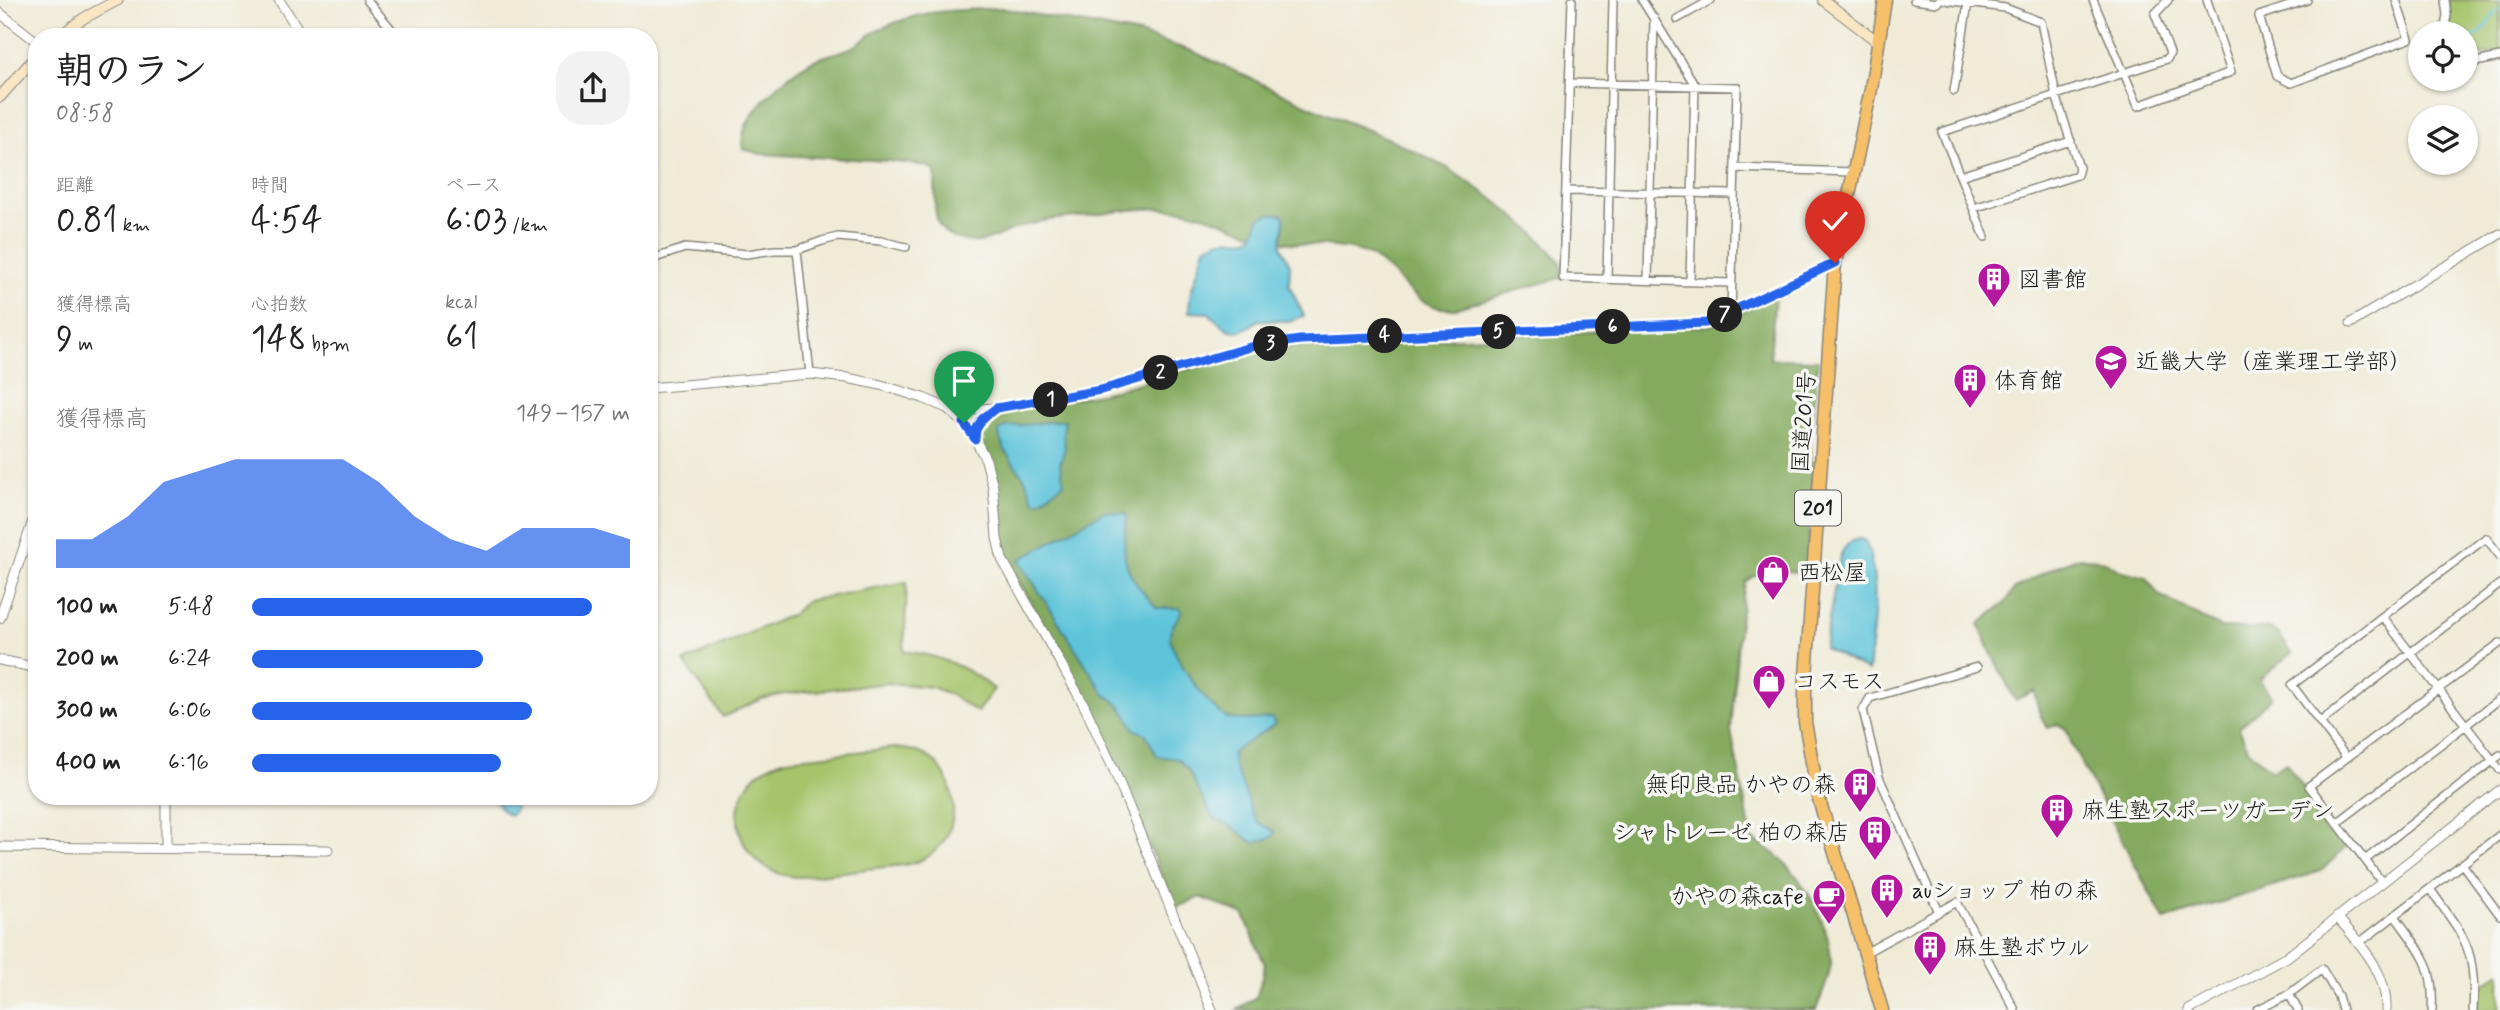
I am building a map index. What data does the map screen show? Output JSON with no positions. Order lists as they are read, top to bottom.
{
  "streets": {
    "highway": ["国道201号", "201"]
  },
  "places": {
    "building": [
      "図書館",
      "体育館",
      "無印良品 かやの森",
      "麻生塾スポーツガーデン",
      "シャトレーゼ 柏の森店",
      "auショップ 柏の森",
      "麻生塾ボウル"
    ],
    "school or university": ["近畿大学（産業理工学部）"],
    "shop": ["西松屋", "コスモス"],
    "cafe": ["かやの森cafe"]
  },
  "page": {
    "heading": ["朝のラン", "08:58"],
    "stats": [
      ["距離", "0.81 km"],
      ["時間", "4:54"],
      ["ペース", "6:03 /km"],
      ["獲得標高", "9 m"],
      ["心拍数", "148 bpm"],
      ["kcal", "61"]
    ],
    "pins": [
      "7",
      "6",
      "5",
      "4",
      "3",
      "2",
      "1"
    ],
    "chart": ["獲得標高", "149–157 m"],
    "list": [
      {
        "name": "100 m",
        "note": "5:48"
      },
      {
        "name": "200 m",
        "note": "6:24"
      },
      {
        "name": "300 m",
        "note": "6:06"
      },
      {
        "name": "400 m",
        "note": "6:16"
      }
    ]
  }
}
